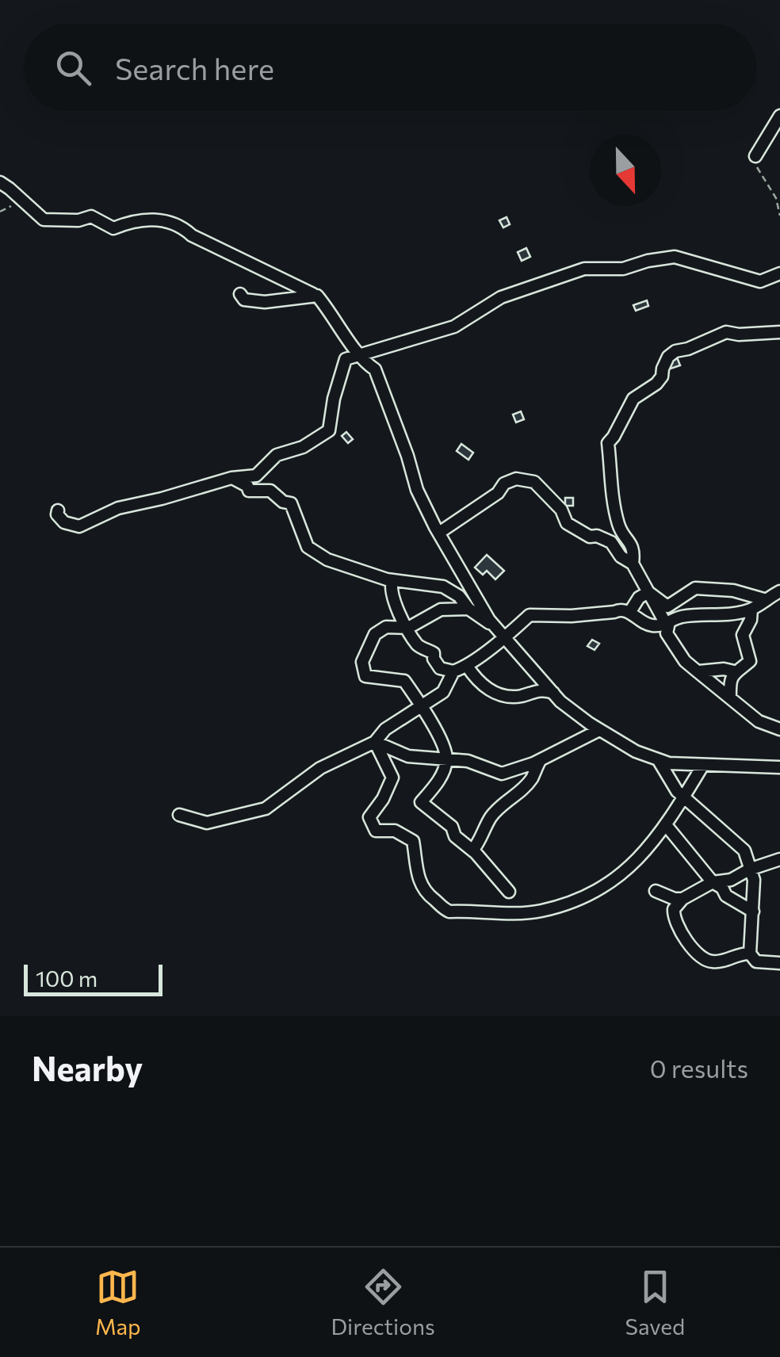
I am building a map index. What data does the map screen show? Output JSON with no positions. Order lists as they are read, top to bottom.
{
  "scale_bar": "100 m",
  "north": "bottom",
  "page": {
    "search": "Search here",
    "scale": "100 m",
    "heading": ["Nearby", "0 results"],
    "nav": ["Map", "Directions", "Saved"]
  }
}
